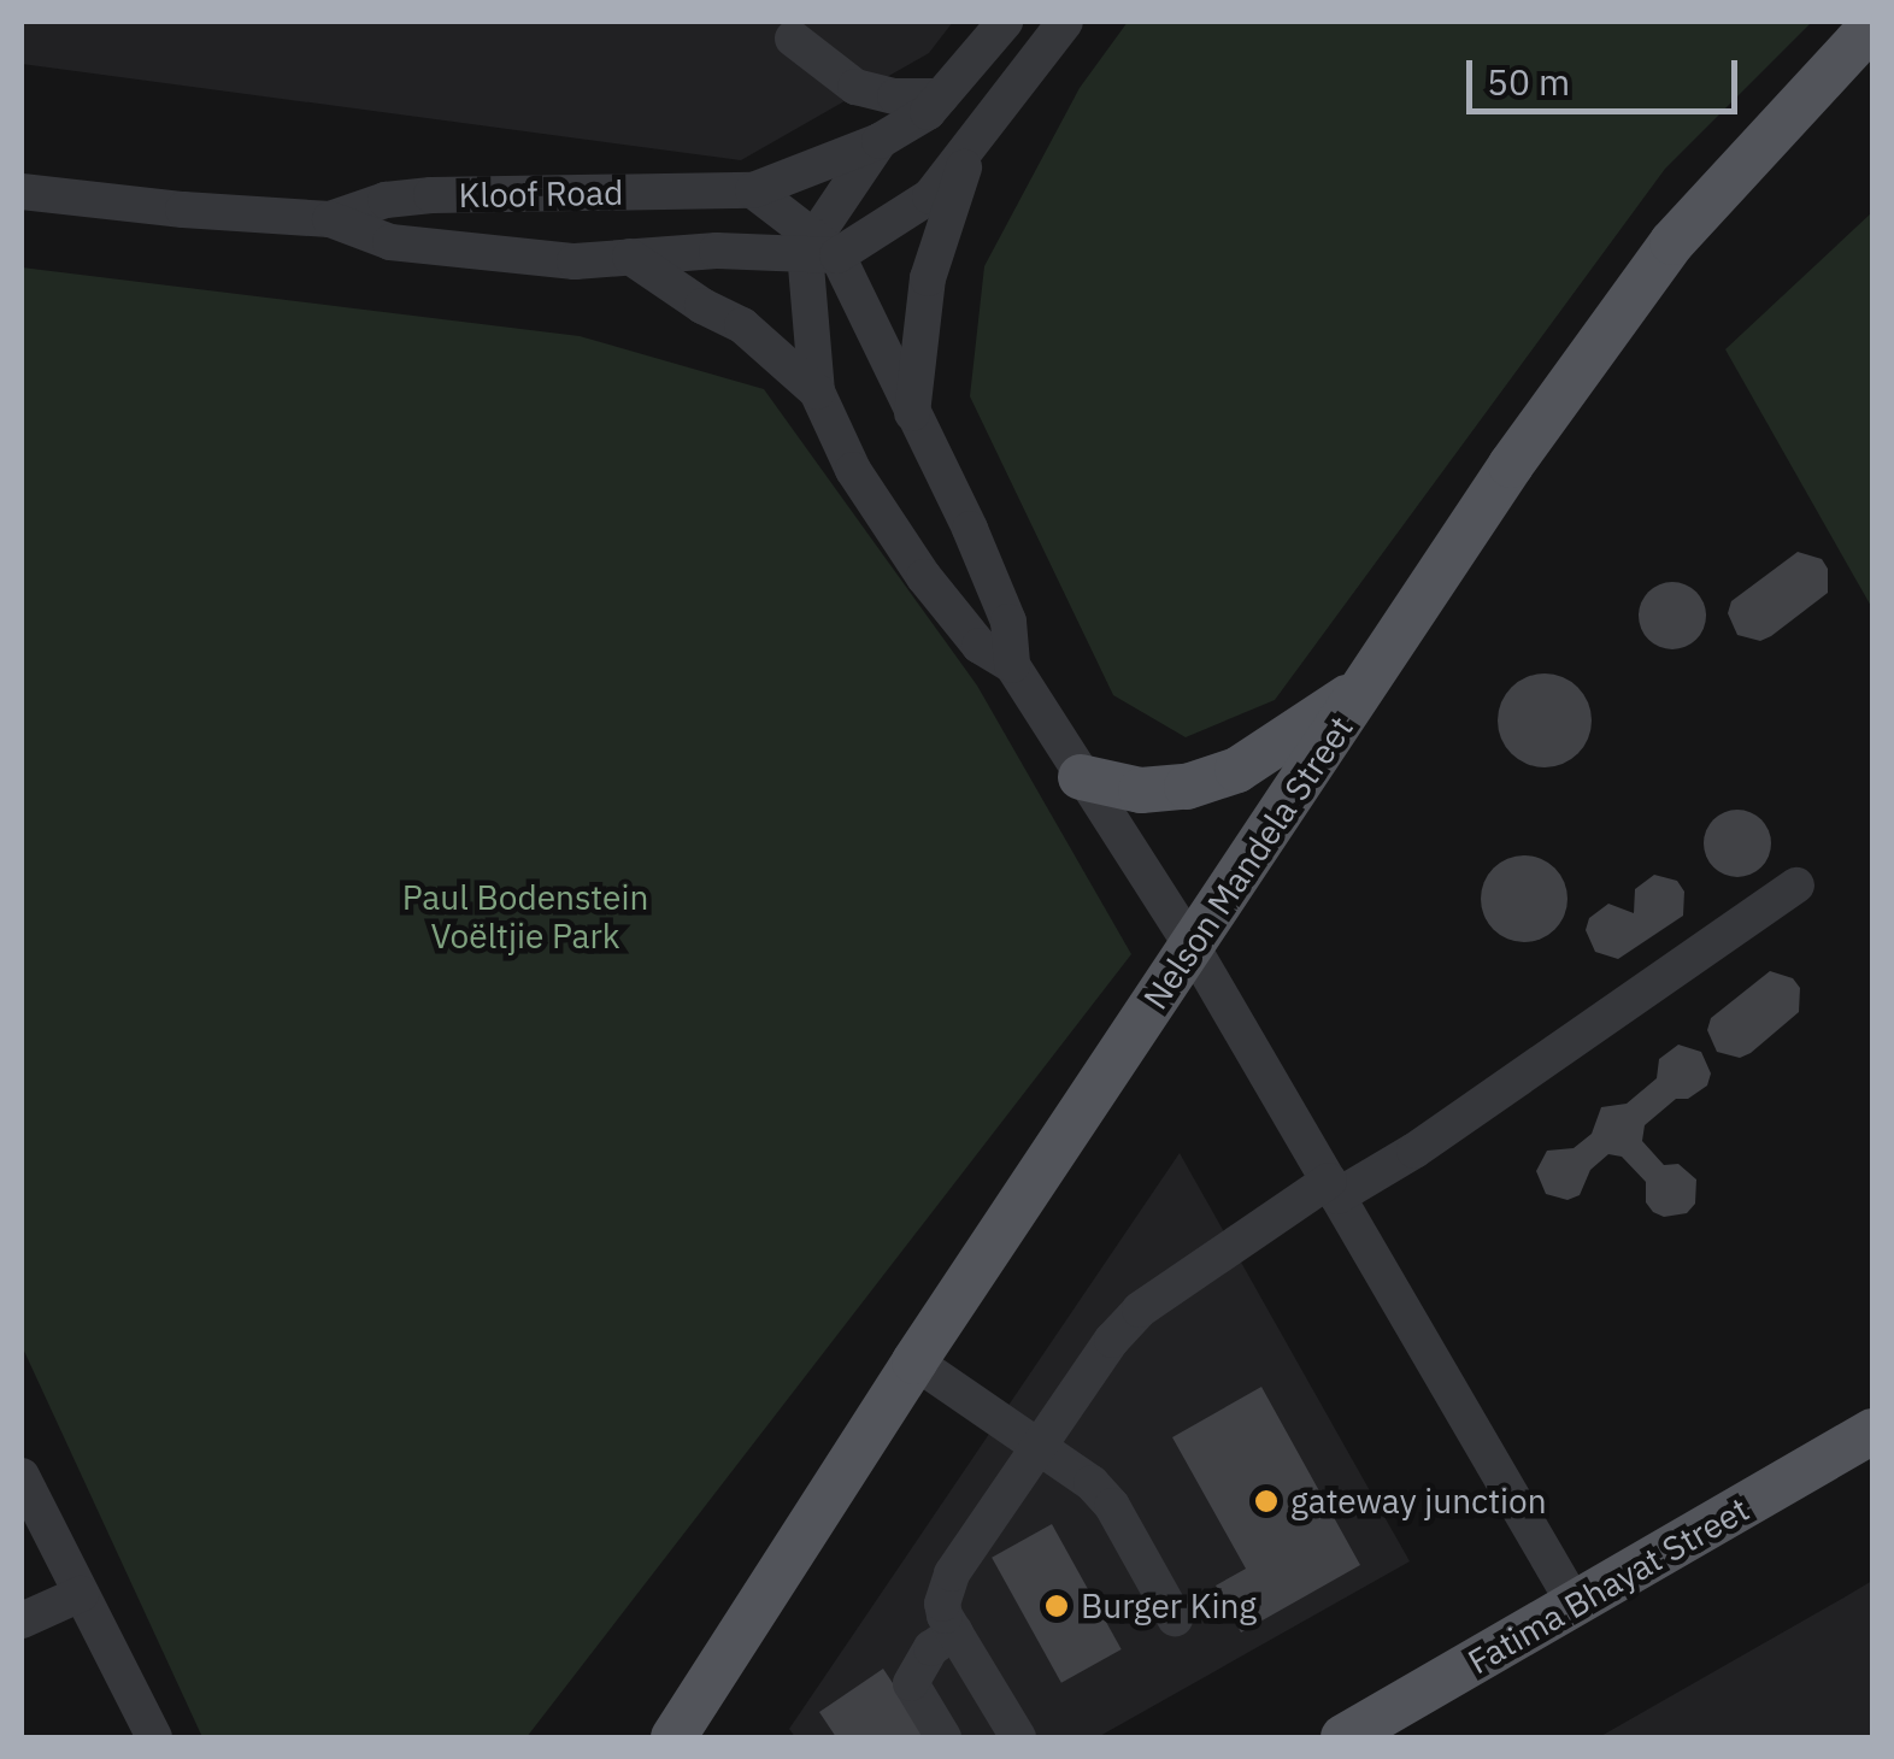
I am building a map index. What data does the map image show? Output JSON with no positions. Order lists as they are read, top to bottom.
{
  "streets": {
    "main road": ["Nelson Mandela Street", "Fatima Bhayat Street"],
    "street": ["Kloof Road"]
  },
  "parks": ["Paul Bodenstein Voëltjie Park"],
  "places": ["gateway junction", "Burger King"],
  "scale_bar": "50 m"
}
